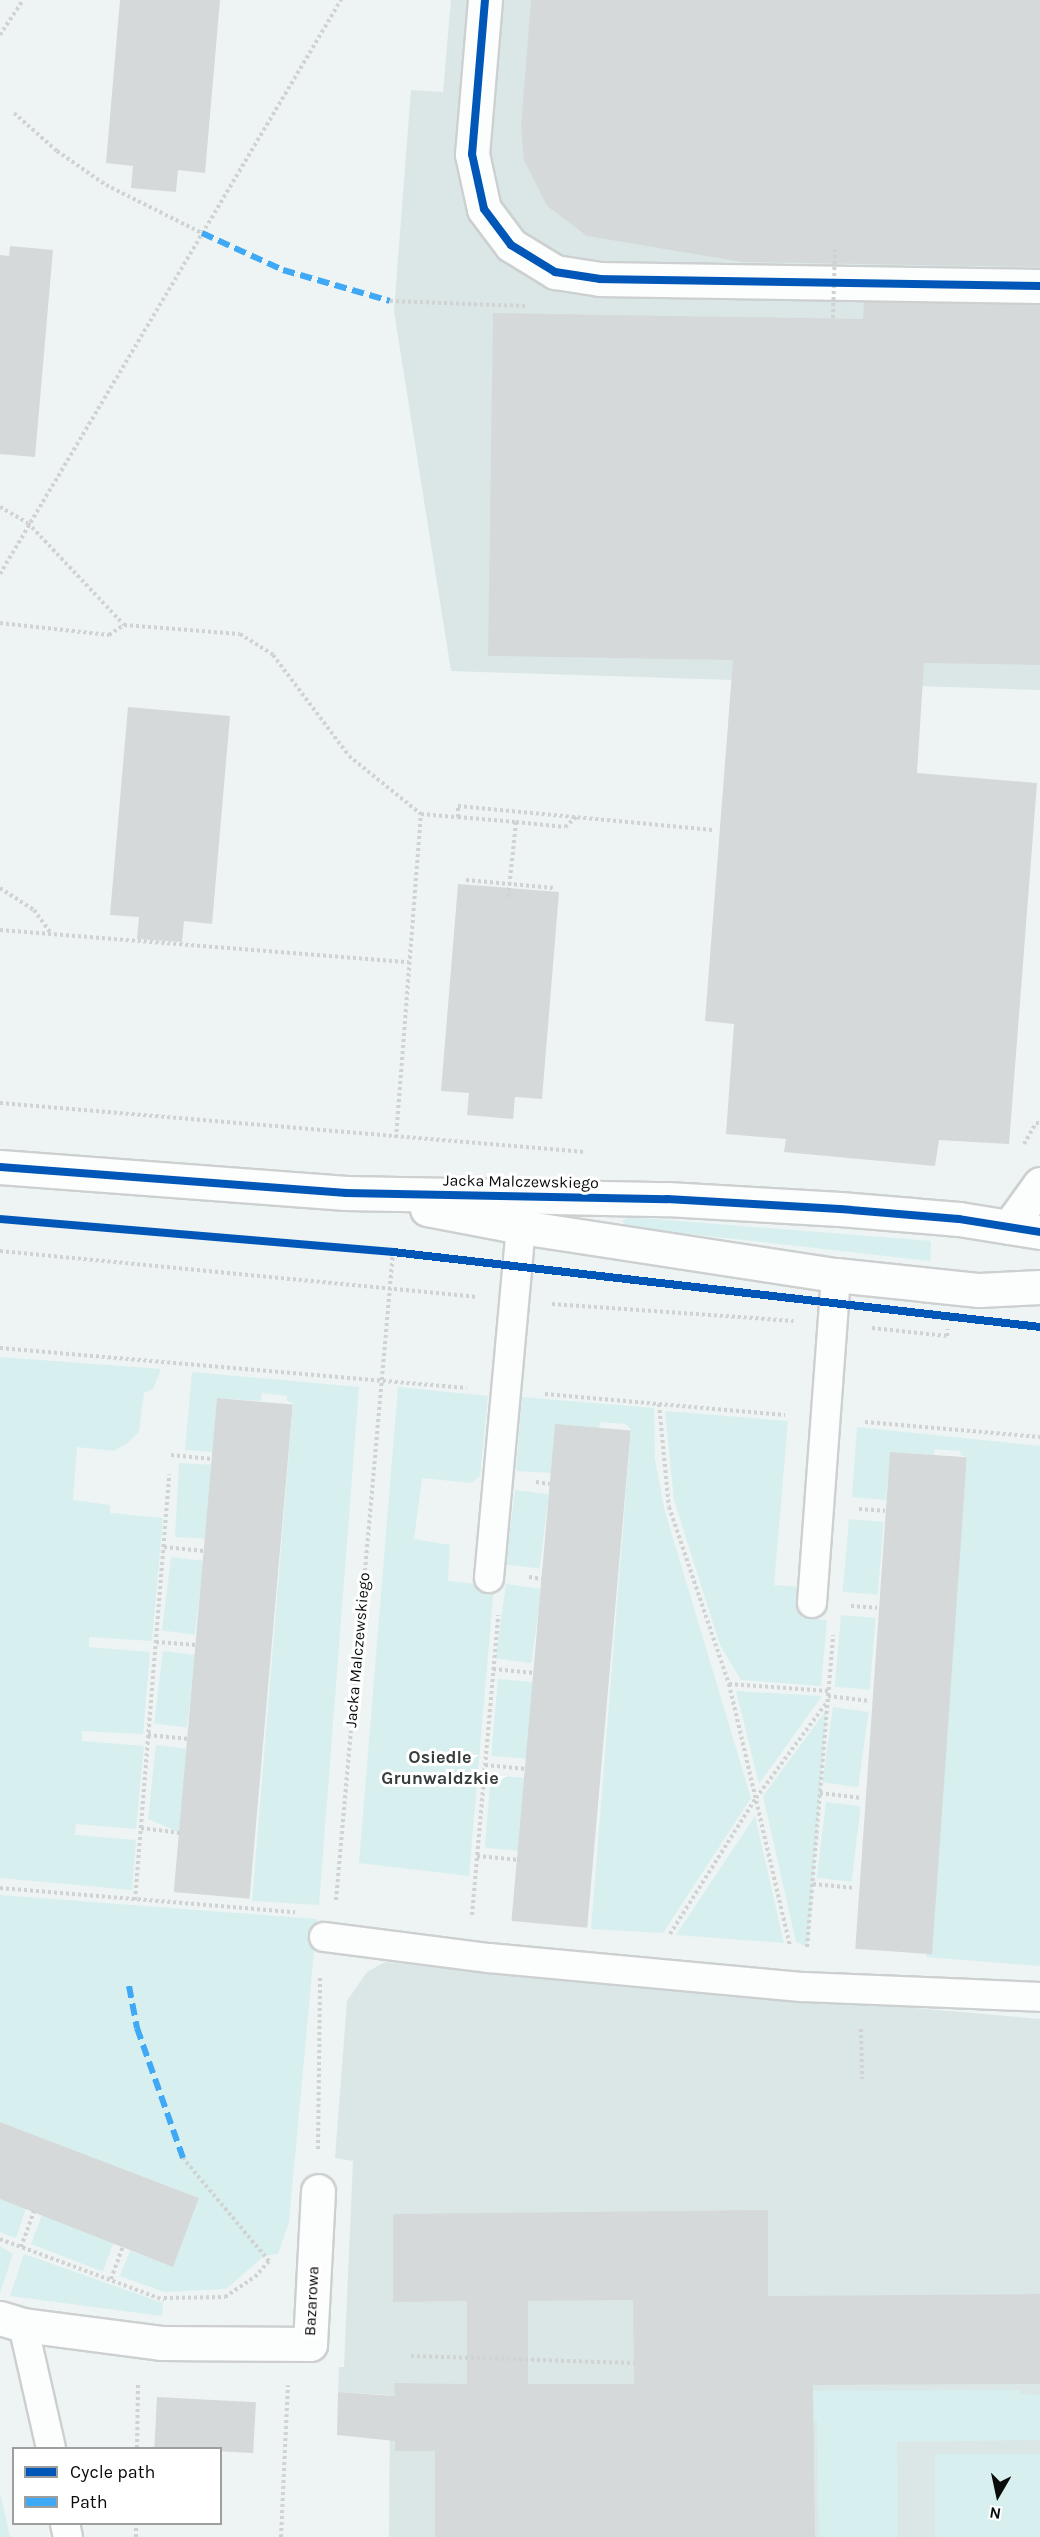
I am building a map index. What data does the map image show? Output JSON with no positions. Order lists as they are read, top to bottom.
{
  "streets": {
    "street": ["Jacka Malczewskiego", "Bazarowa"]
  },
  "districts": ["Osiedle Grunwaldzkie"],
  "legend": ["Cycle path", "Path"],
  "north": "bottom"
}
